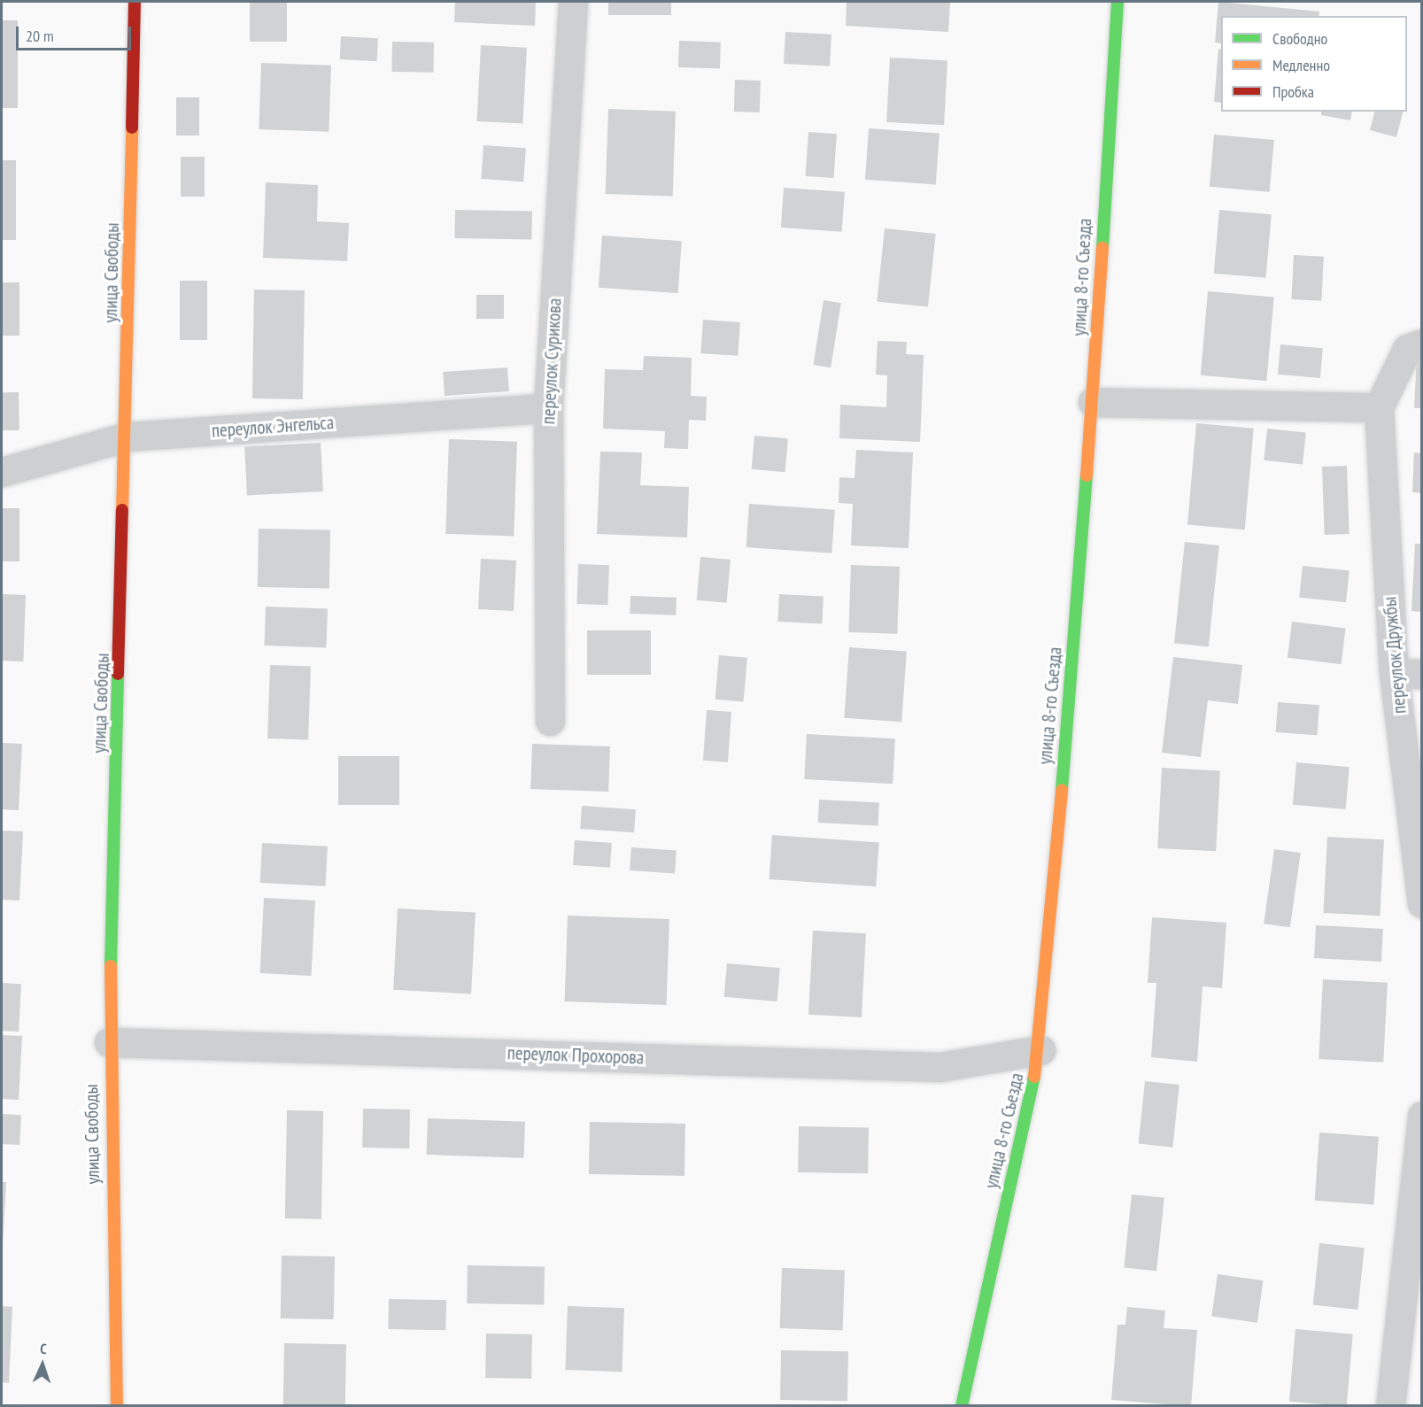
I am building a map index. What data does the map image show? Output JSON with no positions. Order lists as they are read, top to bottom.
{
  "streets": {
    "street": [
      "улица Свободы",
      "улица 8-го Съезда",
      "переулок Сурикова",
      "переулок Энгельса",
      "переулок Дружбы",
      "переулок Прохорова"
    ]
  },
  "crossings": [
    ["улица Свободы", "переулок Энгельса"],
    ["улица Свободы", "переулок Прохорова"],
    ["улица 8-го Съезда", "переулок Прохорова"],
    ["переулок Сурикова", "переулок Энгельса"]
  ],
  "legend": ["Свободно", "Медленно", "Пробка"],
  "scale_bar": "20 m",
  "north": "top"
}
